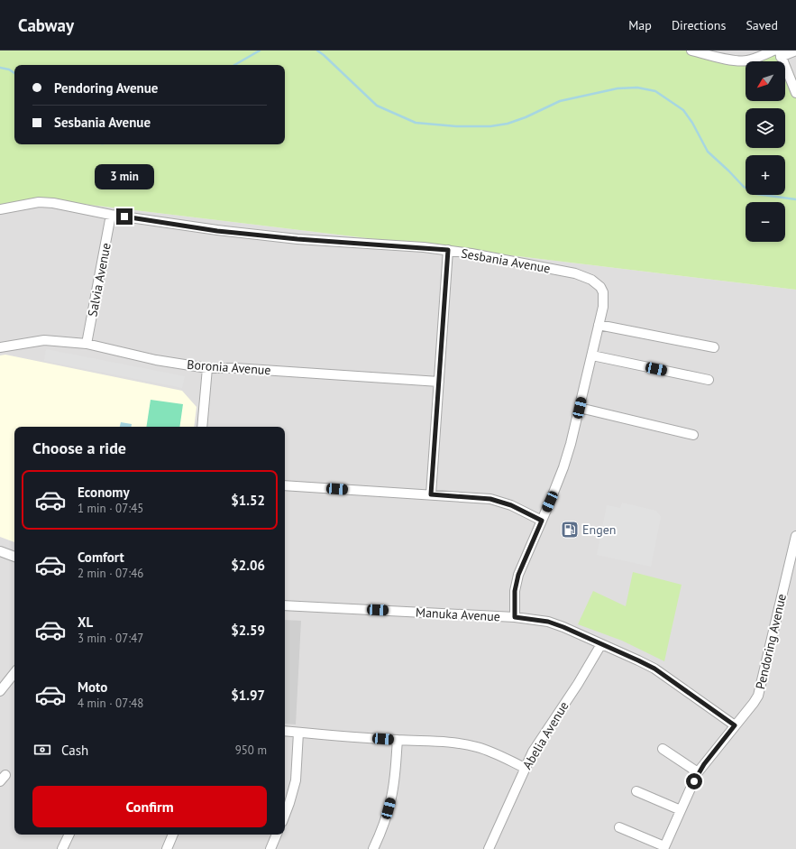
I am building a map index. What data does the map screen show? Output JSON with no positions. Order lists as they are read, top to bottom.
{
  "streets": {
    "street": [
      "Sesbania Avenue",
      "Salvia Avenue",
      "Boronia Avenue",
      "Manuka Avenue",
      "Pendoring Avenue",
      "Abelia Avenue"
    ]
  },
  "crossings": [
    ["Sesbania Avenue", "Salvia Avenue"],
    ["Salvia Avenue", "Boronia Avenue"],
    ["Manuka Avenue", "Pendoring Avenue"],
    ["Manuka Avenue", "Abelia Avenue"]
  ],
  "places": {
    "fuel station": ["Engen"]
  },
  "north": "bottom left",
  "page": {
    "header": "Cabway",
    "nav": ["Map", "Directions", "Saved"],
    "map_buttons": ["+", "−"],
    "banner": ["Pendoring Avenue", "Sesbania Avenue"],
    "bubble": "3 min",
    "heading": "Choose a ride",
    "list": [
      {
        "name": "Economy",
        "note": "1 min · 07:45",
        "value": "$1.52"
      },
      {
        "name": "Comfort",
        "note": "2 min · 07:46",
        "value": "$2.06"
      },
      {
        "name": "XL",
        "note": "3 min · 07:47",
        "value": "$2.59"
      },
      {
        "name": "Moto",
        "note": "4 min · 07:48",
        "value": "$1.97"
      }
    ],
    "pay": ["Cash", "950 m"],
    "buttons": "Confirm"
  }
}
